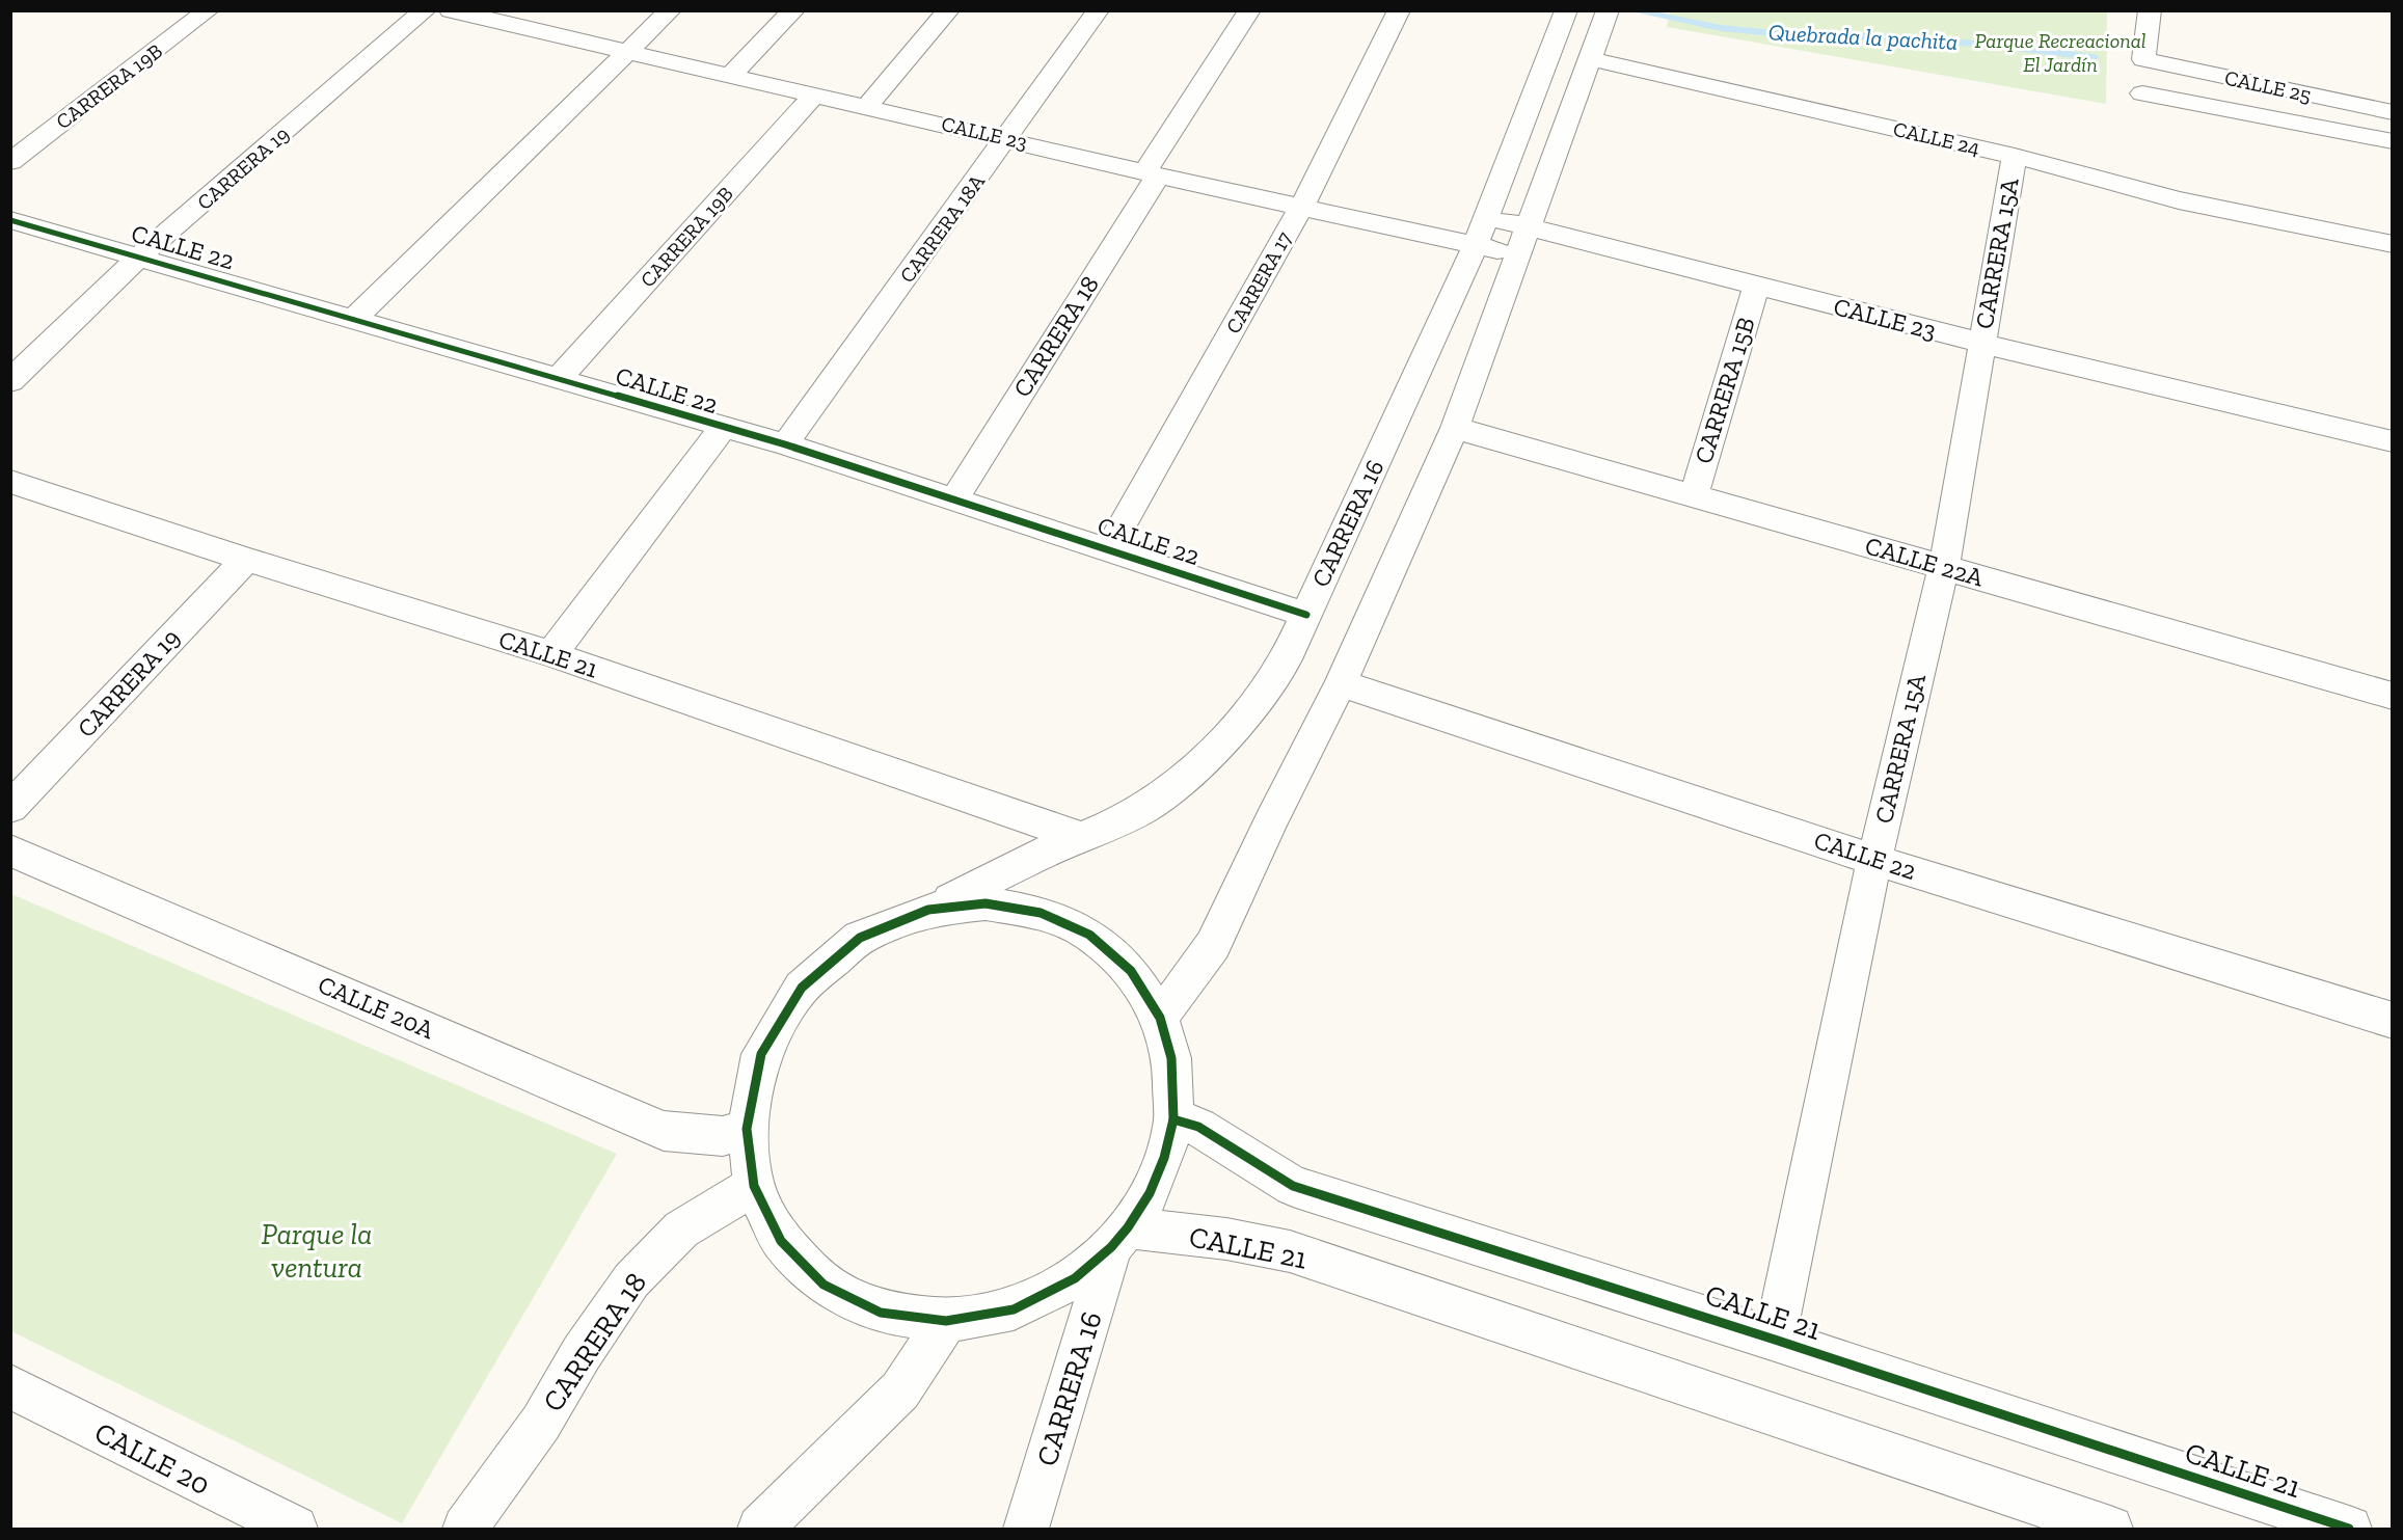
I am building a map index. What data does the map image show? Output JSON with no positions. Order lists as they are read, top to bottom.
{
  "streets": {
    "street": [
      "CARRERA 19B",
      "CALLE 25",
      "CALLE 23",
      "CALLE 24",
      "CARRERA 19",
      "CARRERA 18A",
      "CALLE 22",
      "CARRERA 15A",
      "CARRERA 17",
      "CARRERA 18",
      "CARRERA 15B",
      "CARRERA 16",
      "CALLE 22A",
      "CALLE 21",
      "CALLE 20A",
      "CALLE 20"
    ]
  },
  "crossings": [
    ["CARRERA 19B", "CALLE 23"],
    ["CARRERA 19B", "CALLE 22"],
    ["CALLE 23", "CARRERA 18A"],
    ["CALLE 23", "CARRERA 15A"],
    ["CALLE 23", "CARRERA 17"],
    ["CALLE 23", "CARRERA 18"],
    ["CALLE 23", "CARRERA 15B"],
    ["CALLE 23", "CARRERA 16"],
    ["CALLE 24", "CARRERA 15A"],
    ["CARRERA 19", "CALLE 22"],
    ["CARRERA 19", "CALLE 21"],
    ["CARRERA 18A", "CALLE 22"],
    ["CALLE 22", "CARRERA 15A"],
    ["CALLE 22", "CARRERA 17"],
    ["CALLE 22", "CARRERA 18"],
    ["CALLE 22", "CARRERA 16"],
    ["CARRERA 15A", "CALLE 22A"],
    ["CARRERA 15A", "CALLE 21"],
    ["CARRERA 15B", "CALLE 22A"],
    ["CARRERA 16", "CALLE 21"]
  ],
  "water": ["Quebrada la pachita"],
  "parks": ["Parque Recreacional El Jardín", "Parque la ventura"]
}
